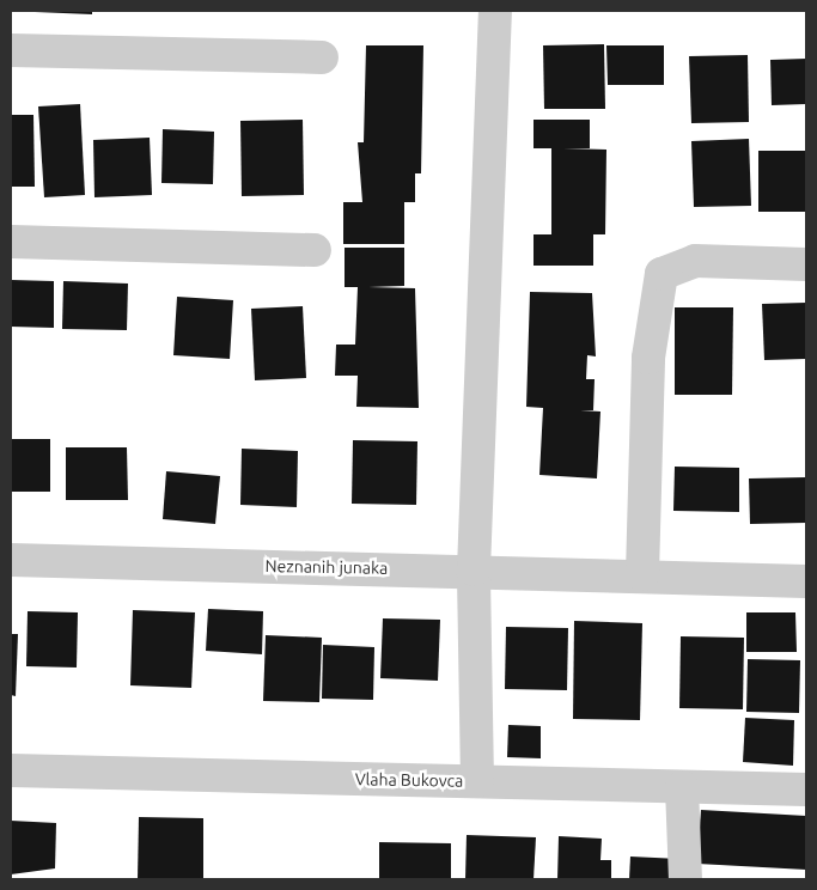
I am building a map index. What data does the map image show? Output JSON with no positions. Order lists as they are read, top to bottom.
{
  "streets": {
    "street": ["Neznanih junaka", "Vlaha Bukovca"]
  }
}
